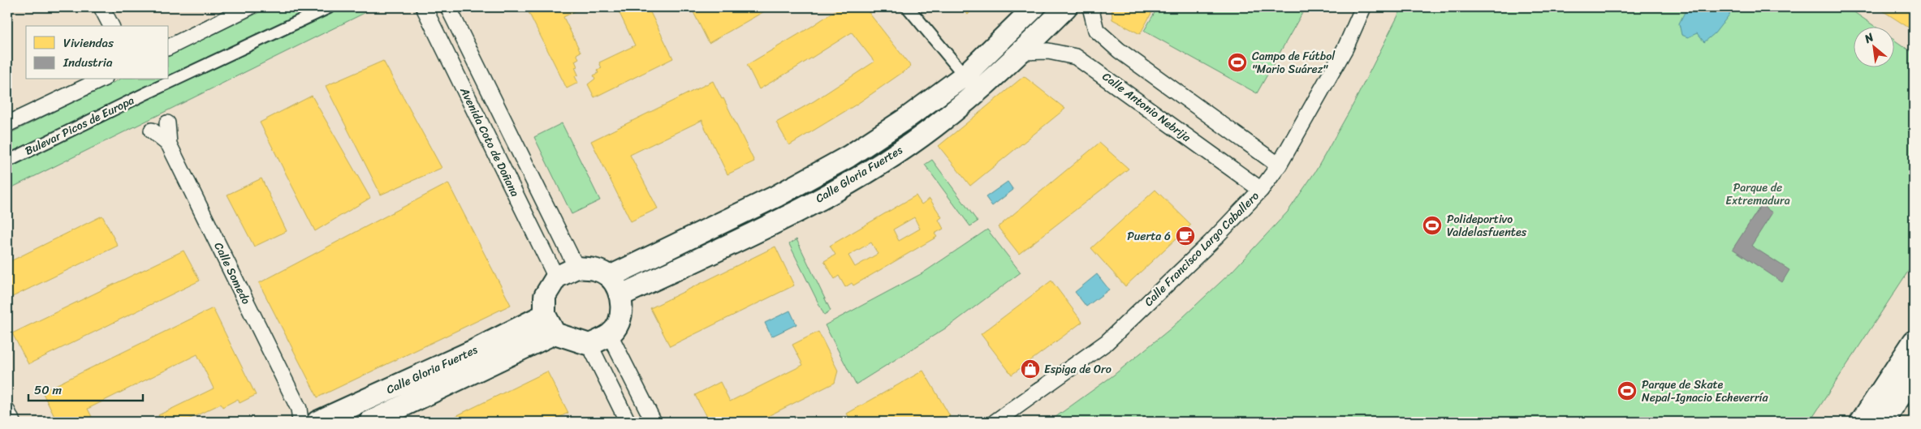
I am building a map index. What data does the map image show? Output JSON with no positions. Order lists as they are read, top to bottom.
{
  "streets": {
    "main road": ["Calle Gloria Fuertes"],
    "street": [
      "Calle Antonio Nebrija",
      "Bulevar Picos de Europa",
      "Avenida Coto de Doñana",
      "Calle Francisco Largo Caballero",
      "Calle Somedo"
    ]
  },
  "crossings": [
    ["Calle Antonio Nebrija", "Calle Gloria Fuertes"],
    ["Calle Antonio Nebrija", "Calle Francisco Largo Caballero"],
    ["Avenida Coto de Doñana", "Calle Gloria Fuertes"]
  ],
  "parks": ["Parque de Extremadura"],
  "places": {
    "sports": ["Campo de Fútbol \"Mario Suárez\"", "Polideportivo Valdelasfuentes", "Parque de Skate Nepal-Ignacio Echeverría"],
    "cafe": ["Puerta 6"],
    "shop": ["Espiga de Oro"]
  },
  "legend": ["Viviendas", "Industria"],
  "scale_bar": "50 m",
  "north": "top left"
}
